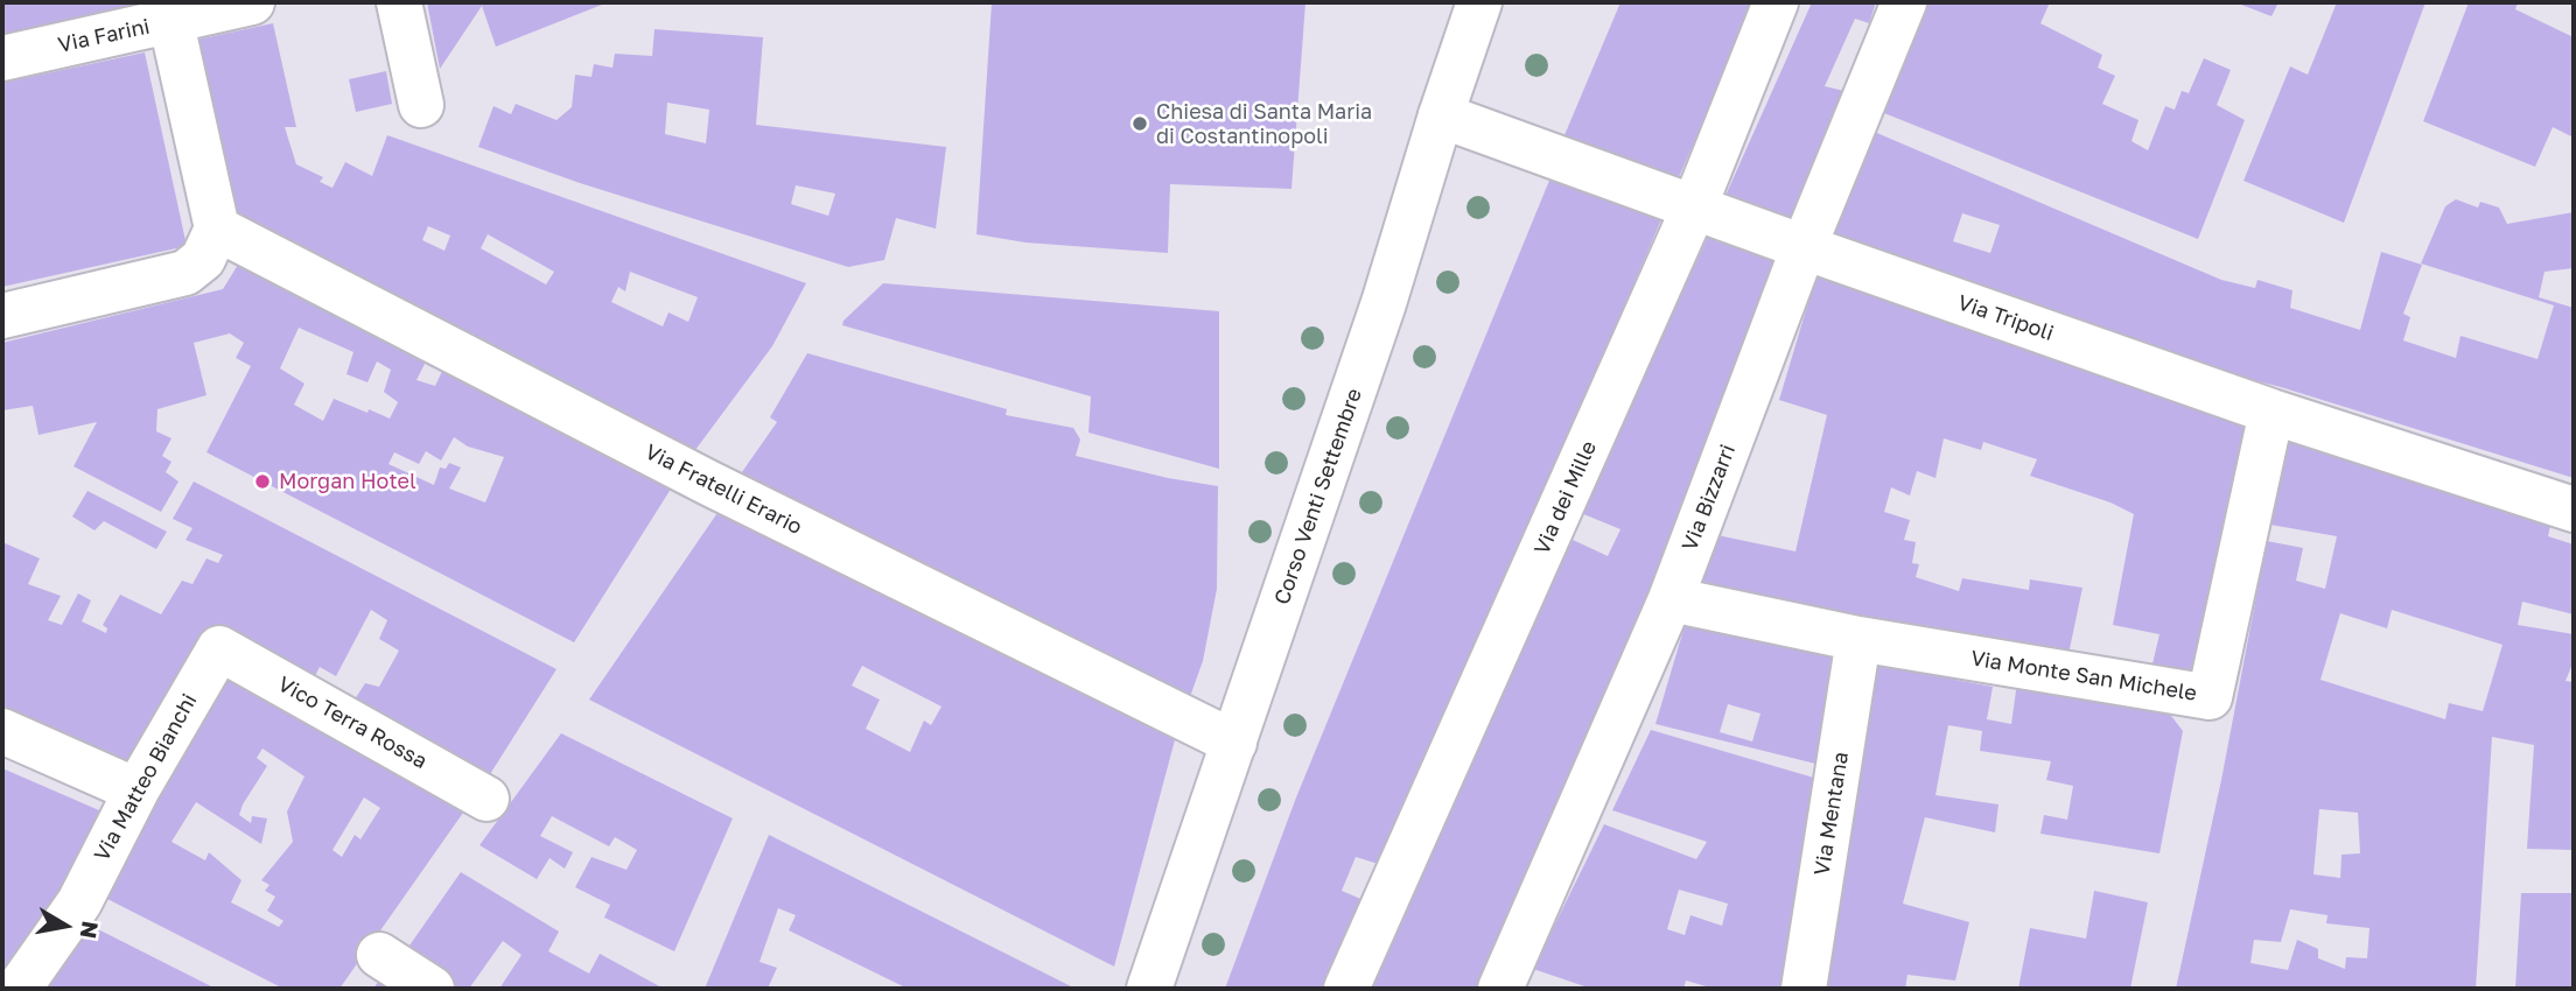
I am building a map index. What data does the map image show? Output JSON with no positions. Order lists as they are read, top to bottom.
{
  "streets": {
    "street": [
      "Via Farini",
      "Via Tripoli",
      "Via Fratelli Erario",
      "Corso Venti Settembre",
      "Via dei Mille",
      "Via Bizzarri",
      "Via Monte San Michele",
      "Vico Terra Rossa",
      "Via Matteo Bianchi",
      "Via Mentana"
    ]
  },
  "crossings": [
    ["Via Tripoli", "Corso Venti Settembre"],
    ["Via Tripoli", "Via dei Mille"],
    ["Via Tripoli", "Via Bizzarri"],
    ["Via Tripoli", "Via Monte San Michele"],
    ["Via Fratelli Erario", "Corso Venti Settembre"],
    ["Via Bizzarri", "Via Monte San Michele"],
    ["Via Monte San Michele", "Via Mentana"],
    ["Vico Terra Rossa", "Via Matteo Bianchi"]
  ],
  "places": ["Chiesa di Santa Maria di Costantinopoli", "Morgan Hotel"],
  "north": "right"
}
